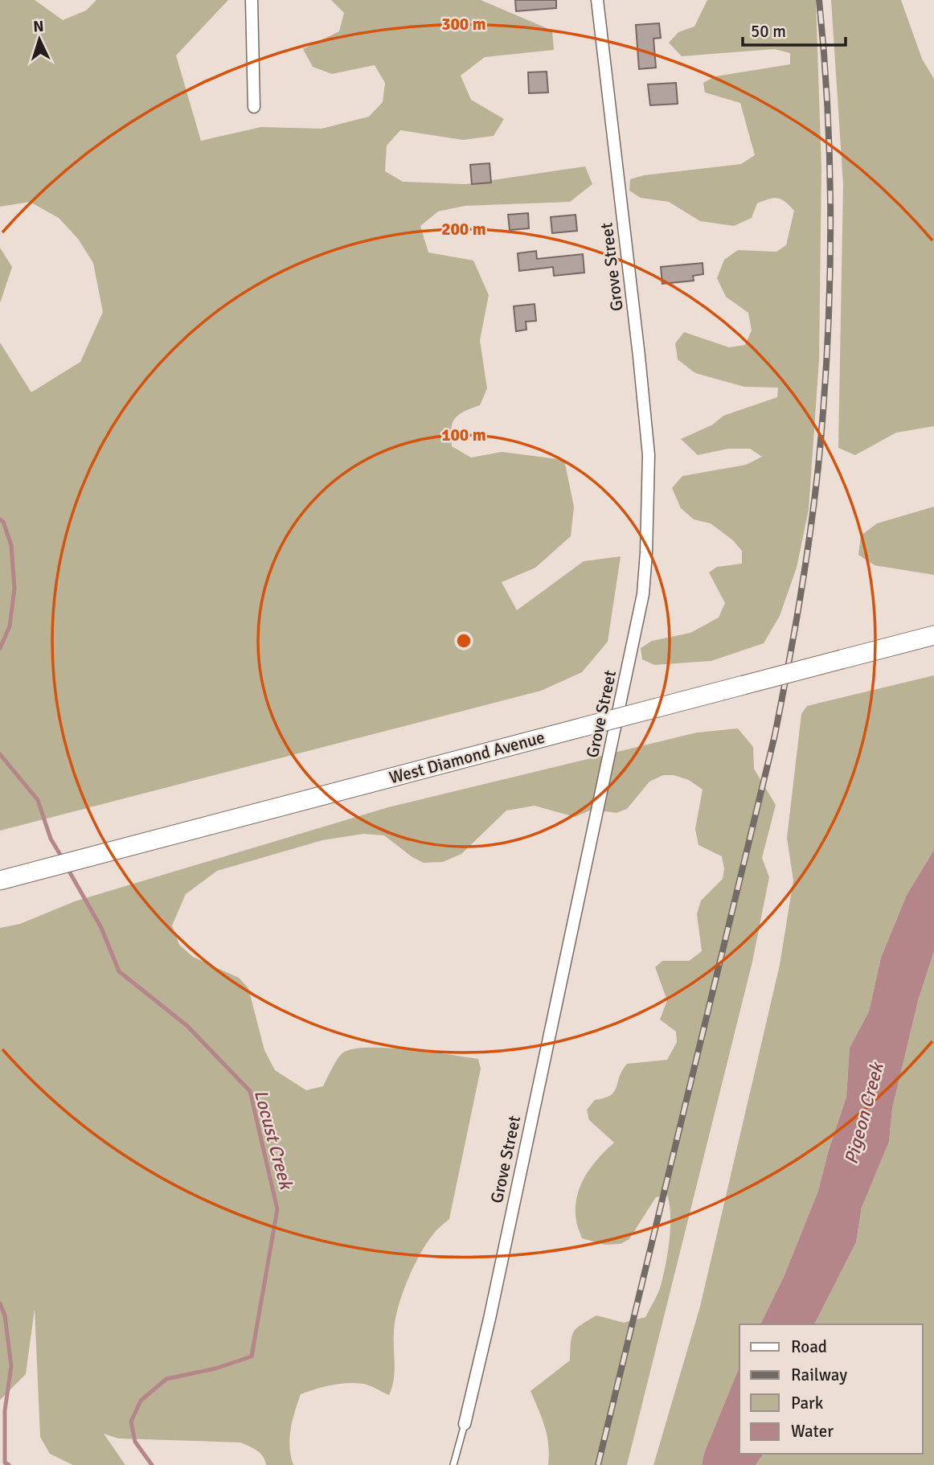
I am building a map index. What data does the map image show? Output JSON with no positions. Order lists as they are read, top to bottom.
{
  "streets": {
    "main road": ["West Diamond Avenue"],
    "street": ["Grove Street"]
  },
  "water": ["Pigeon Creek", "Locust Creek"],
  "legend": [
    "Road",
    "Railway",
    "Park",
    "Water"
  ],
  "scale_bar": "50 m",
  "north": "top",
  "rings": ["300 m", "200 m", "100 m"]
}
